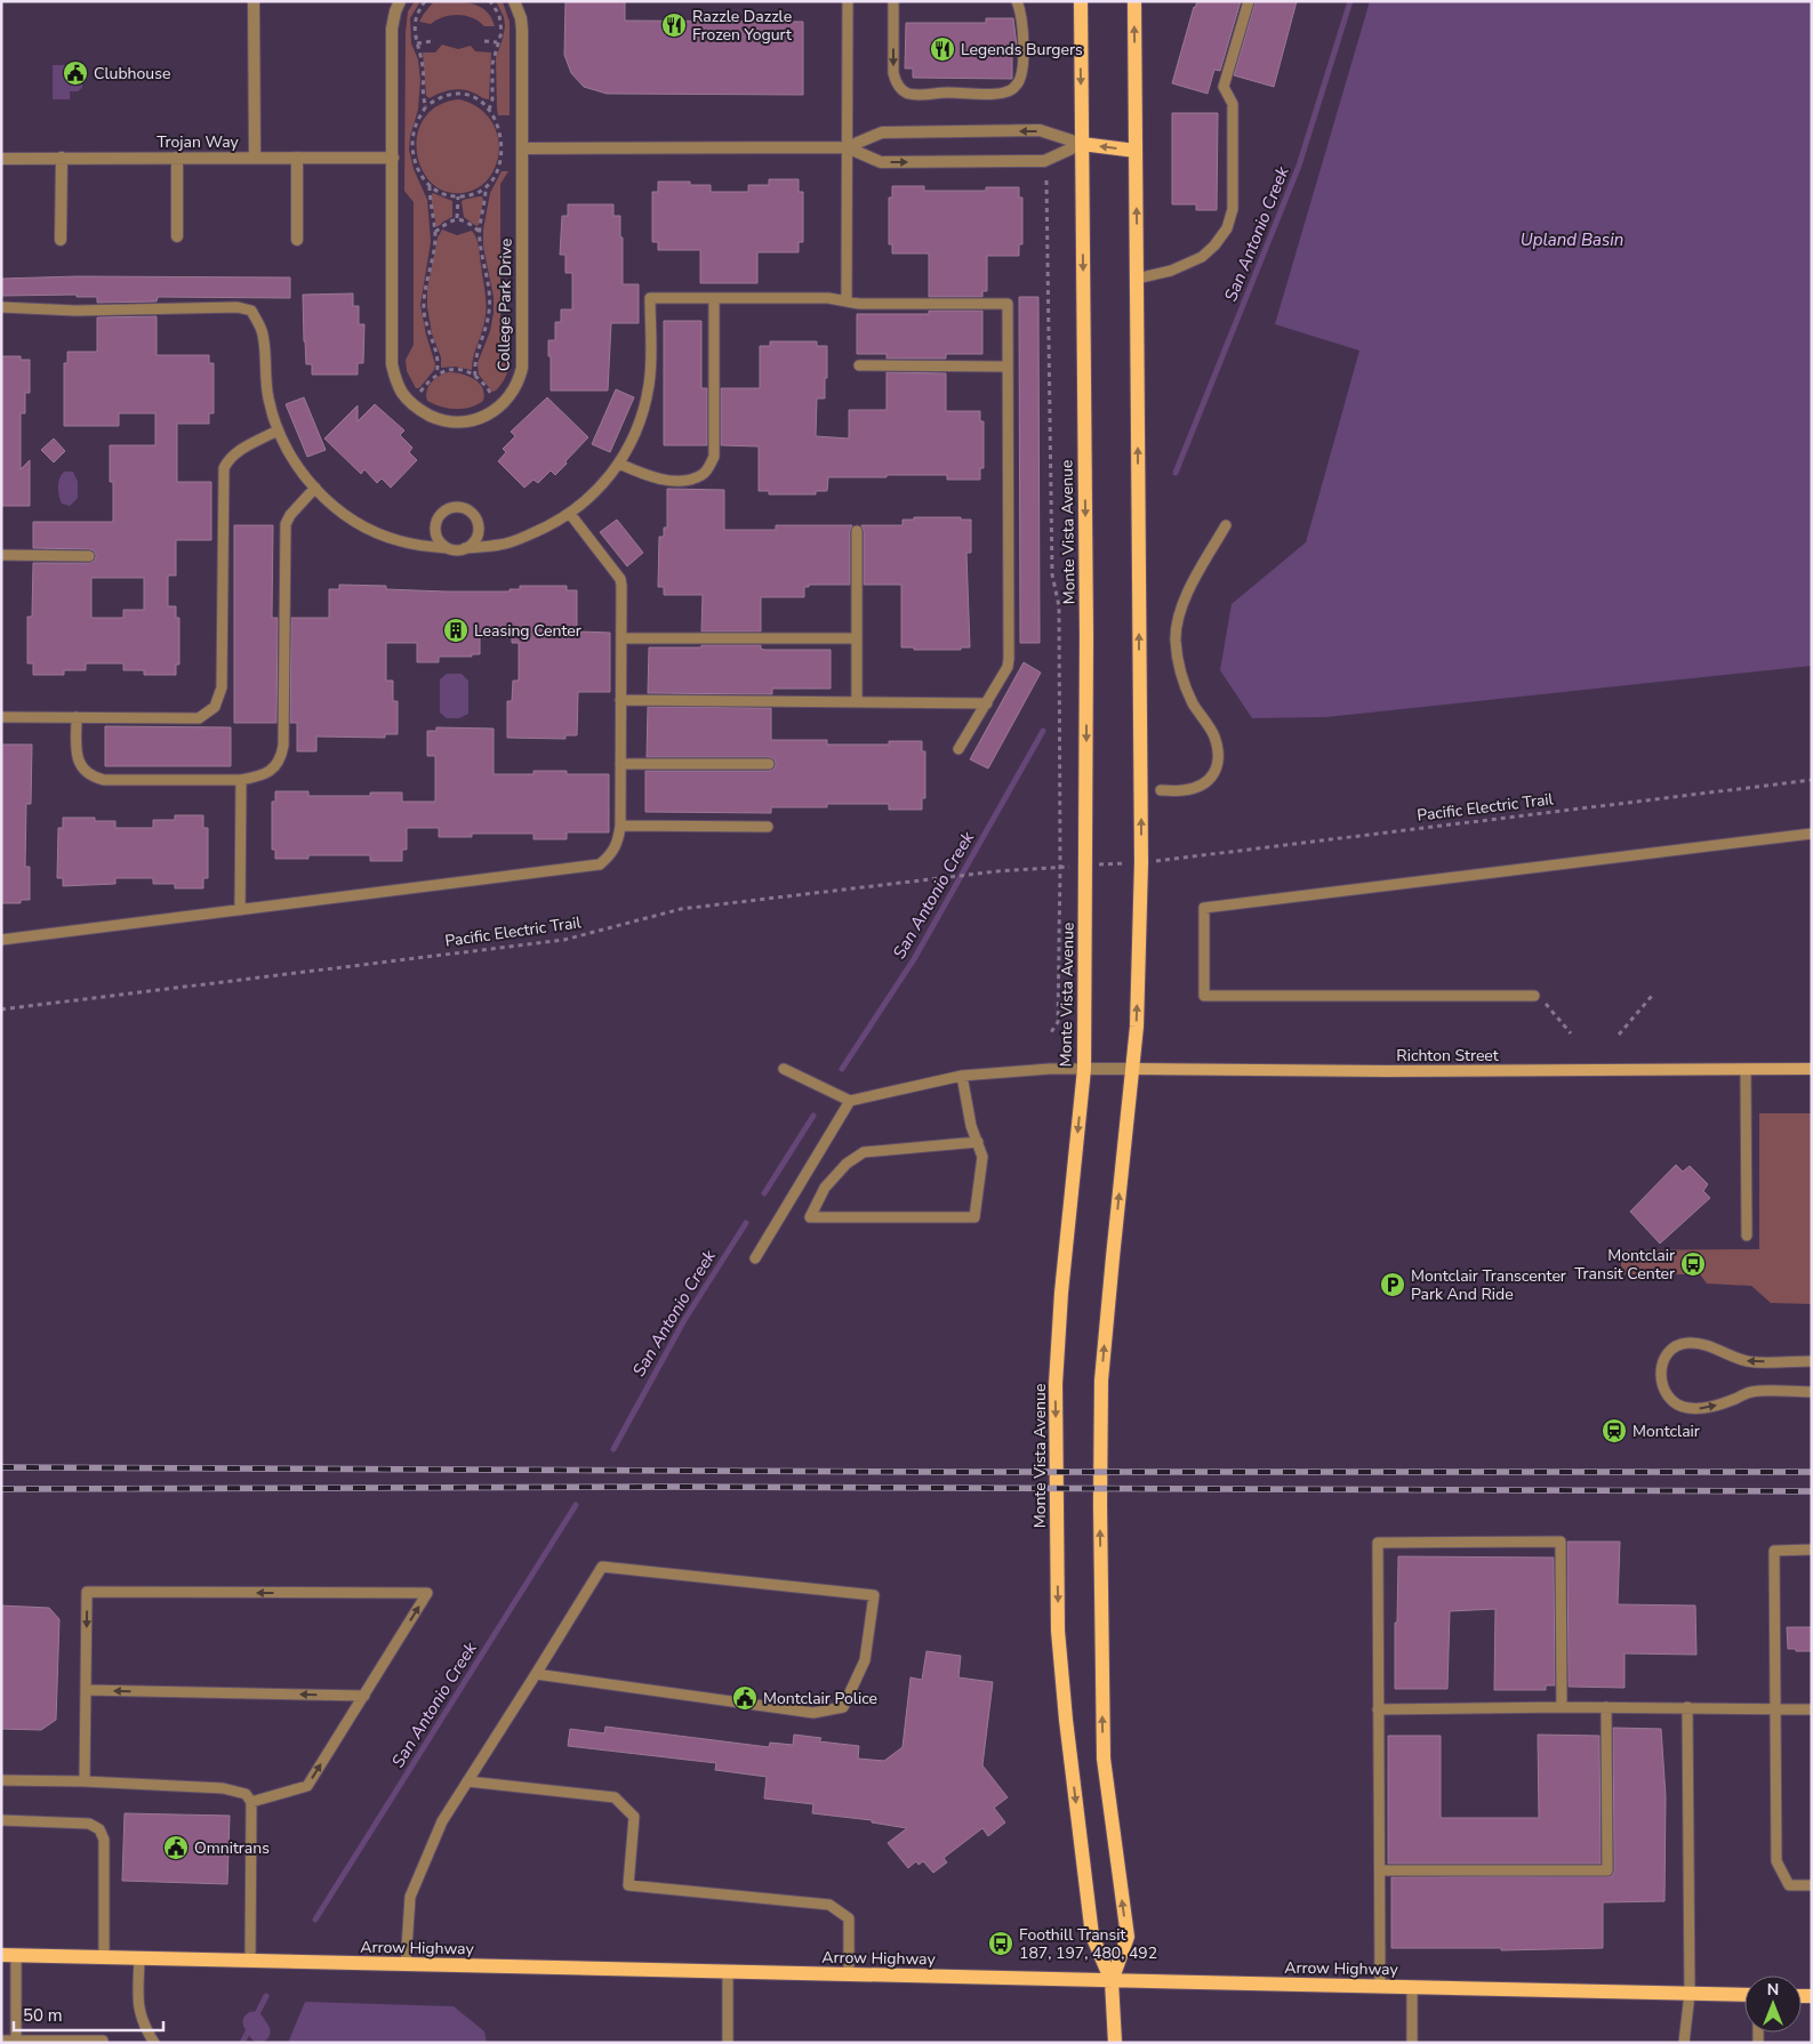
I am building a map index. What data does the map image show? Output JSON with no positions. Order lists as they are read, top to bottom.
{
  "streets": {
    "main road": ["Monte Vista Avenue", "Arrow Highway"],
    "street": ["Trojan Way", "College Park Drive", "Richton Street"],
    "path": ["Pacific Electric Trail"]
  },
  "crossings": [
    ["Trojan Way", "College Park Drive"],
    ["Monte Vista Avenue", "Pacific Electric Trail"],
    ["Monte Vista Avenue", "Richton Street"],
    ["Monte Vista Avenue", "Arrow Highway"]
  ],
  "water": ["San Antonio Creek", "Upland Basin"],
  "places": {
    "restaurant": ["Razzle Dazzle Frozen Yogurt", "Legends Burgers"],
    "public building": ["Clubhouse", "Montclair Police", "Omnitrans"],
    "building": ["Leasing Center"],
    "bus stop": ["Montclair Transit Center", "Foothill Transit 187, 197, 480, 492"],
    "parking": ["Montclair Transcenter Park And Ride"],
    "station": ["Montclair"]
  },
  "scale_bar": "50 m",
  "north": "top"
}
